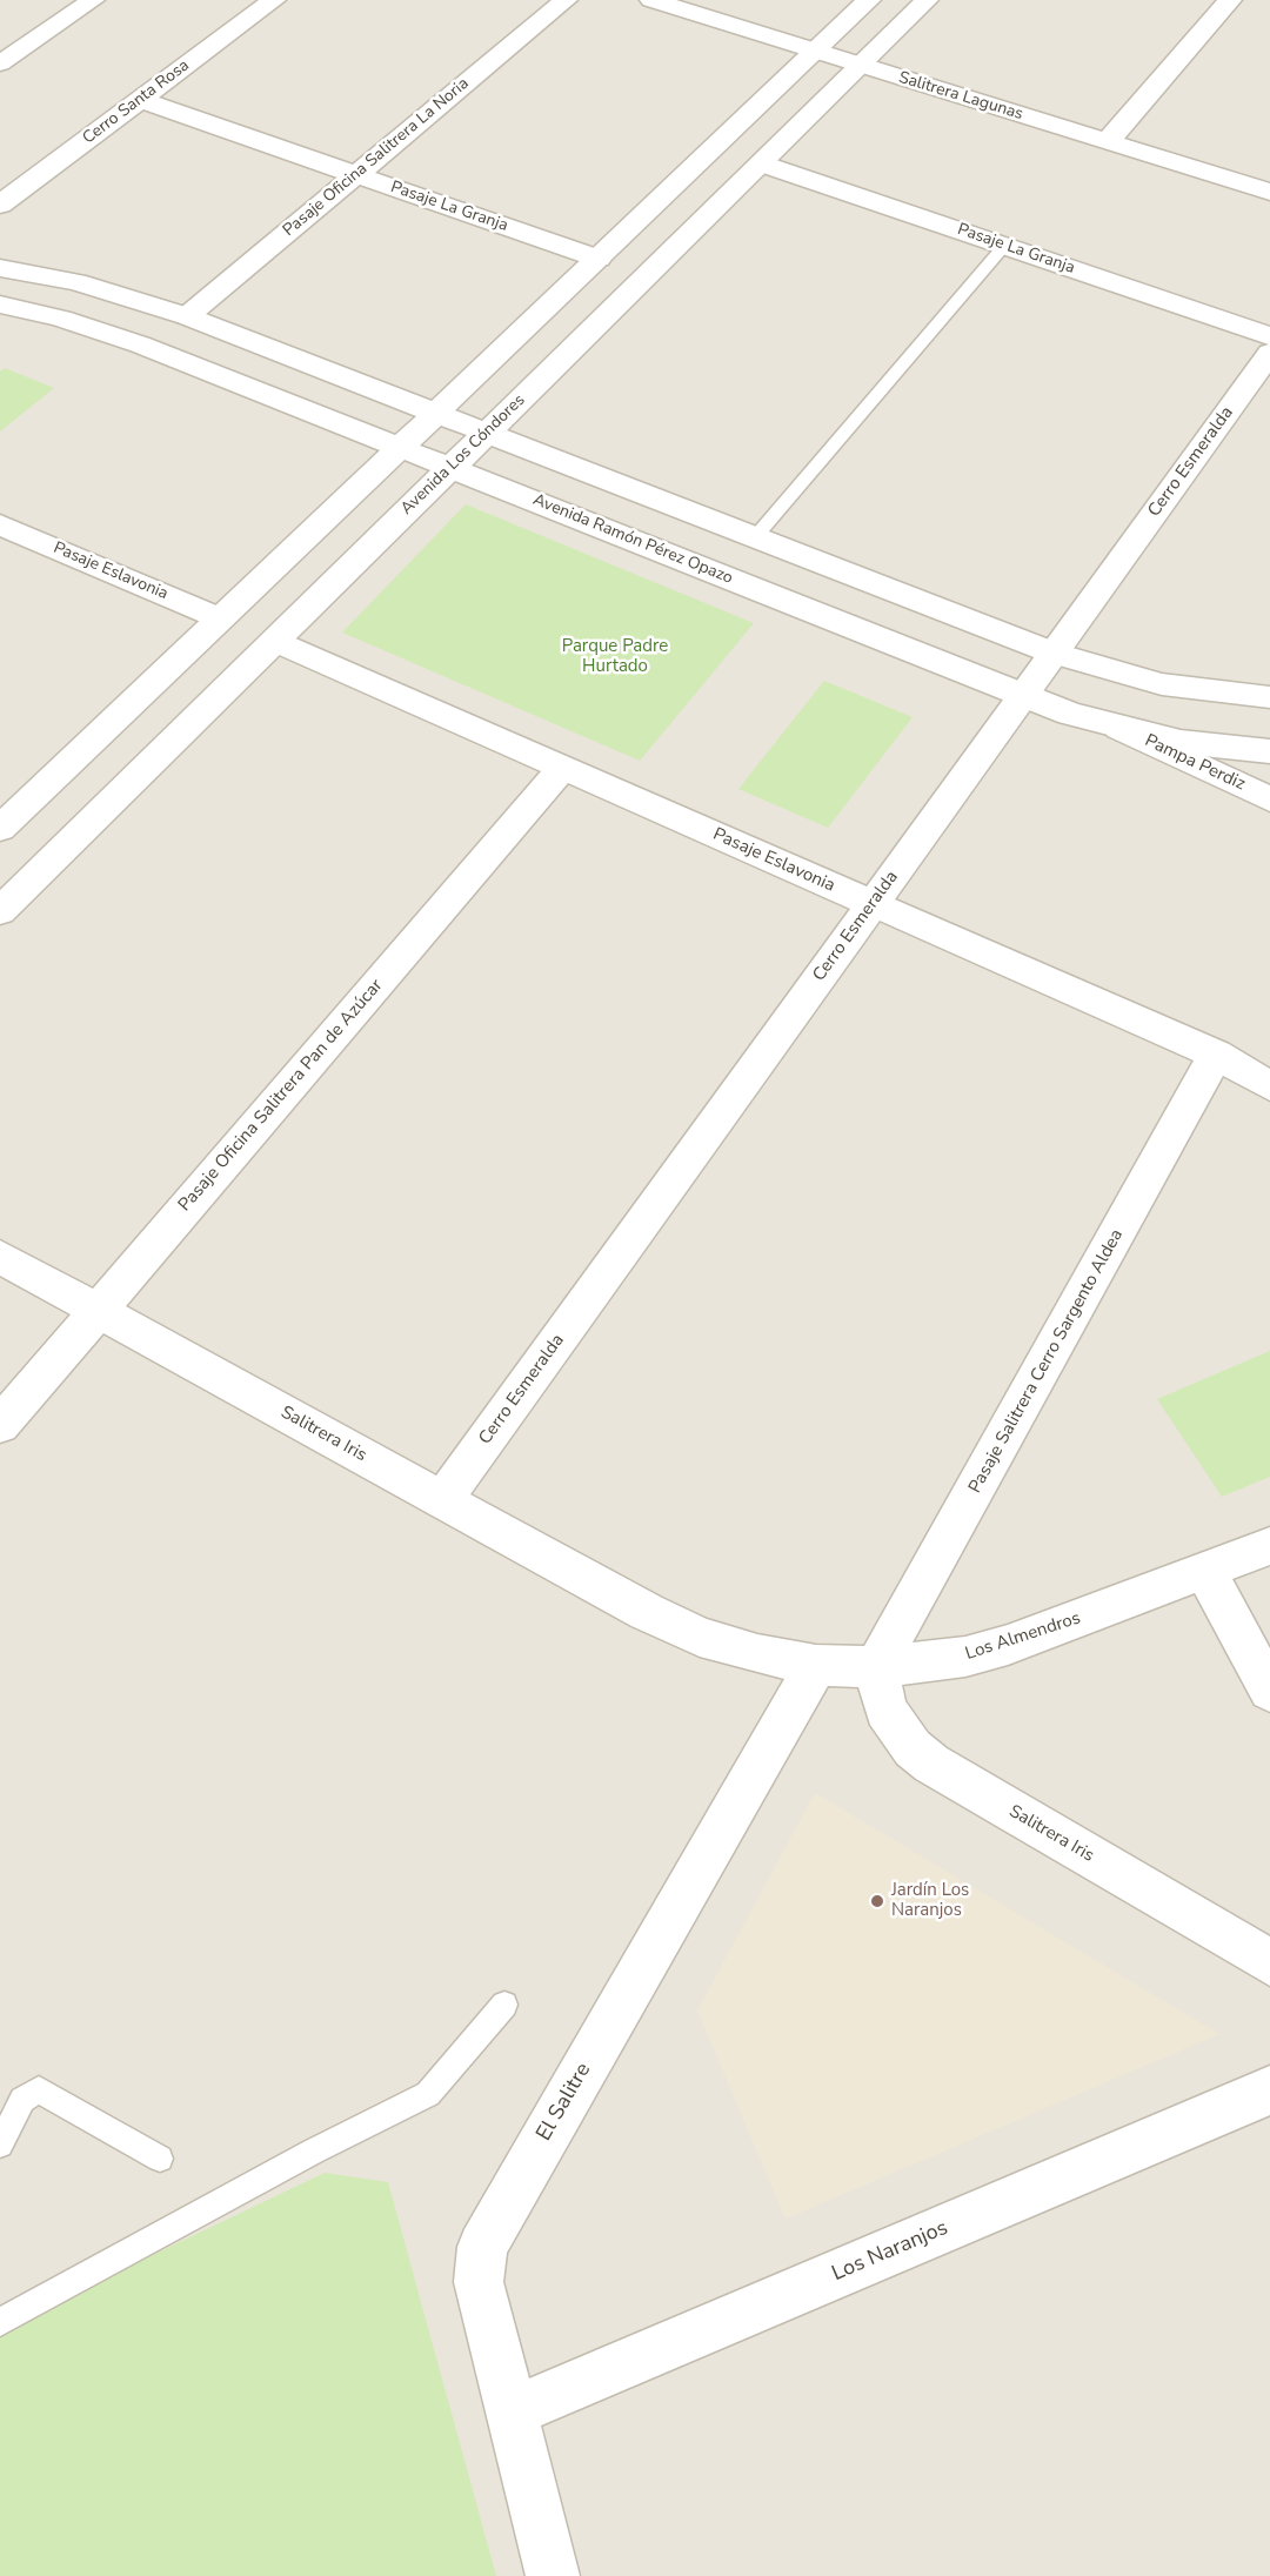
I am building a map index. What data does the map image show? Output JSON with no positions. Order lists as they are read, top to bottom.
{
  "streets": {
    "street": [
      "Salitrera Lagunas",
      "Cerro Santa Rosa",
      "Pasaje Oficina Salitrera La Noria",
      "Pasaje La Granja",
      "Avenida Los Cóndores",
      "Cerro Esmeralda",
      "Avenida Ramón Pérez Opazo",
      "Pasaje Eslavonia",
      "Pampa Perdiz",
      "Pasaje Oficina Salitrera Pan de Azúcar",
      "Pasaje Salitrera Cerro Sargento Aldea",
      "Salitrera Iris",
      "Los Almendros",
      "El Salitre",
      "Los Naranjos"
    ]
  },
  "crossings": [
    ["Salitrera Lagunas", "Avenida Los Cóndores"],
    ["Cerro Santa Rosa", "Pasaje La Granja"],
    ["Pasaje Oficina Salitrera La Noria", "Pasaje La Granja"],
    ["Pasaje La Granja", "Avenida Los Cóndores"],
    ["Avenida Los Cóndores", "Avenida Ramón Pérez Opazo"],
    ["Avenida Los Cóndores", "Pasaje Eslavonia"],
    ["Cerro Esmeralda", "Avenida Ramón Pérez Opazo"],
    ["Cerro Esmeralda", "Pasaje Eslavonia"],
    ["Cerro Esmeralda", "Salitrera Iris"],
    ["Avenida Ramón Pérez Opazo", "Pampa Perdiz"],
    ["Pasaje Eslavonia", "Pasaje Oficina Salitrera Pan de Azúcar"],
    ["Pasaje Eslavonia", "Pasaje Salitrera Cerro Sargento Aldea"],
    ["Pasaje Oficina Salitrera Pan de Azúcar", "Salitrera Iris"],
    ["Pasaje Salitrera Cerro Sargento Aldea", "Salitrera Iris"],
    ["Pasaje Salitrera Cerro Sargento Aldea", "Los Almendros"],
    ["Salitrera Iris", "Los Almendros"],
    ["Los Almendros", "El Salitre"],
    ["El Salitre", "Los Naranjos"]
  ],
  "parks": ["Parque Padre Hurtado"],
  "places": ["Jardín Los Naranjos"]
}
